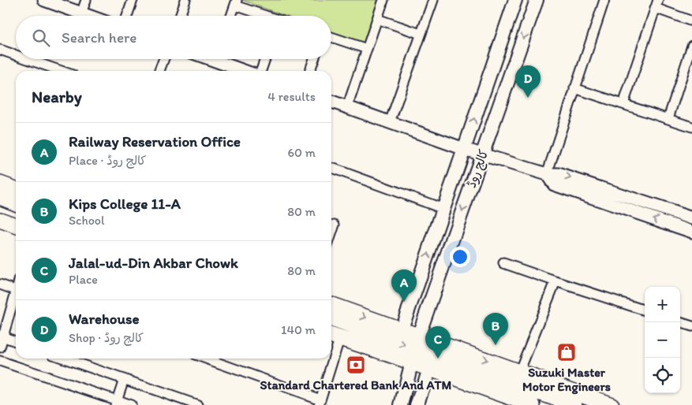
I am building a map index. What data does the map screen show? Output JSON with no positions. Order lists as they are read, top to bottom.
{
  "streets": {
    "main road": ["کالج روڈ"]
  },
  "places": {
    "shop": ["Suzuki Master Motor Engineers"],
    "bank": ["Standard Chartered Bank And ATM"]
  },
  "page": {
    "search": "Search here",
    "pins": [
      "D",
      "A",
      "B",
      "C"
    ],
    "heading": ["Nearby", "4 results"],
    "list": [
      {
        "mark": "A",
        "name": "Railway Reservation Office",
        "note": "Place · کالج روڈ",
        "value": "60 m"
      },
      {
        "mark": "B",
        "name": "Kips College 11-A",
        "note": "School",
        "value": "80 m"
      },
      {
        "mark": "C",
        "name": "Jalal-ud-Din Akbar Chowk",
        "note": "Place",
        "value": "80 m"
      },
      {
        "mark": "D",
        "name": "Warehouse",
        "note": "Shop · کالج روڈ",
        "value": "140 m"
      }
    ],
    "map_buttons": ["+", "−"]
  }
}
